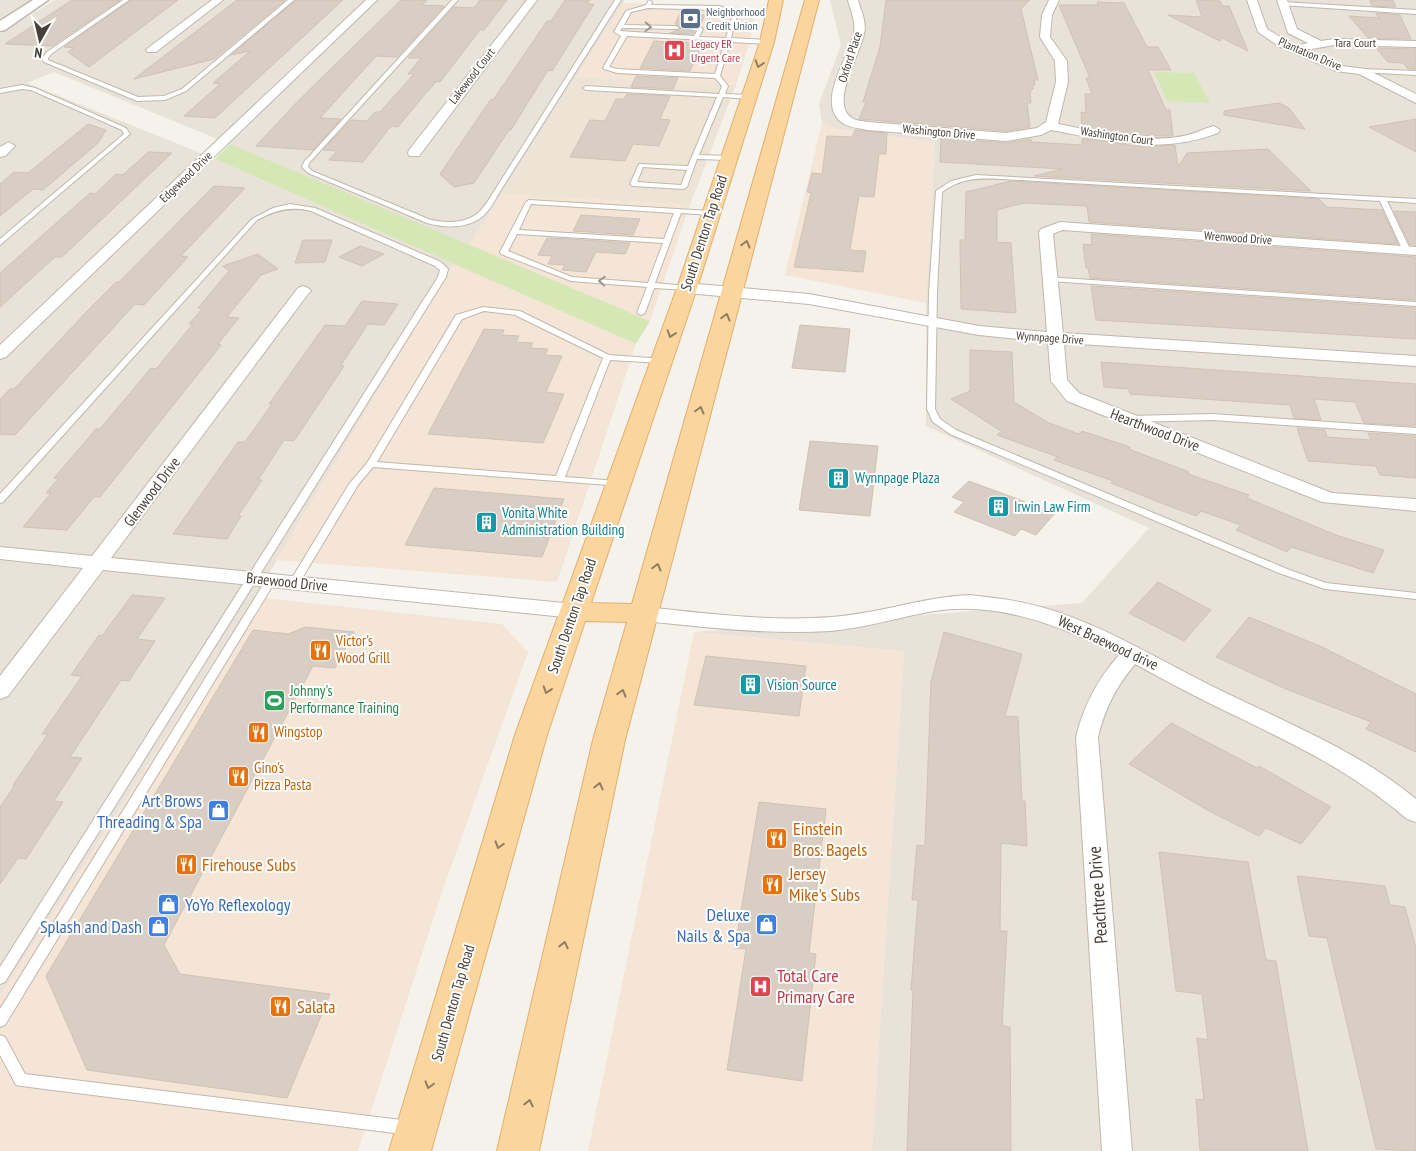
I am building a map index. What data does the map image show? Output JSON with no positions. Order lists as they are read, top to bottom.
{
  "streets": {
    "main road": ["South Denton Tap Road"],
    "street": [
      "Tara Court",
      "Plantation Drive",
      "Oxford Place",
      "Lakewood Court",
      "Washington Drive",
      "Washington Court",
      "Edgewood Drive",
      "Wrenwood Drive",
      "Wynnpage Drive",
      "Hearthwood Drive",
      "Glenwood Drive",
      "Braewood Drive",
      "West Braewood drive",
      "Peachtree Drive"
    ]
  },
  "crossings": [
    ["Tara Court", "Plantation Drive"],
    ["Oxford Place", "Washington Drive"],
    ["Washington Drive", "Washington Court"],
    ["South Denton Tap Road", "Wynnpage Drive"],
    ["South Denton Tap Road", "Braewood Drive"],
    ["Wrenwood Drive", "Hearthwood Drive"],
    ["Wynnpage Drive", "Hearthwood Drive"],
    ["Glenwood Drive", "Braewood Drive"],
    ["West Braewood drive", "Peachtree Drive"]
  ],
  "places": {
    "bank": ["Neighborhood Credit Union"],
    "hospital": ["Legacy ER Urgent Care", "Total Care Primary Care"],
    "building": [
      "Wynnpage Plaza",
      "Irwin Law Firm",
      "Vonita White Administration Building",
      "Vision Source"
    ],
    "restaurant": [
      "Victor's Wood Grill",
      "Wingstop",
      "Gino's Pizza Pasta",
      "Einstein Bros. Bagels",
      "Firehouse Subs",
      "Jersey Mike's Subs",
      "Salata"
    ],
    "sports": ["Johnny's Performance Training"],
    "shop": [
      "Art Brows Threading & Spa",
      "YoYo Reflexology",
      "Deluxe Nails & Spa",
      "Splash and Dash"
    ]
  },
  "north": "bottom"
}
